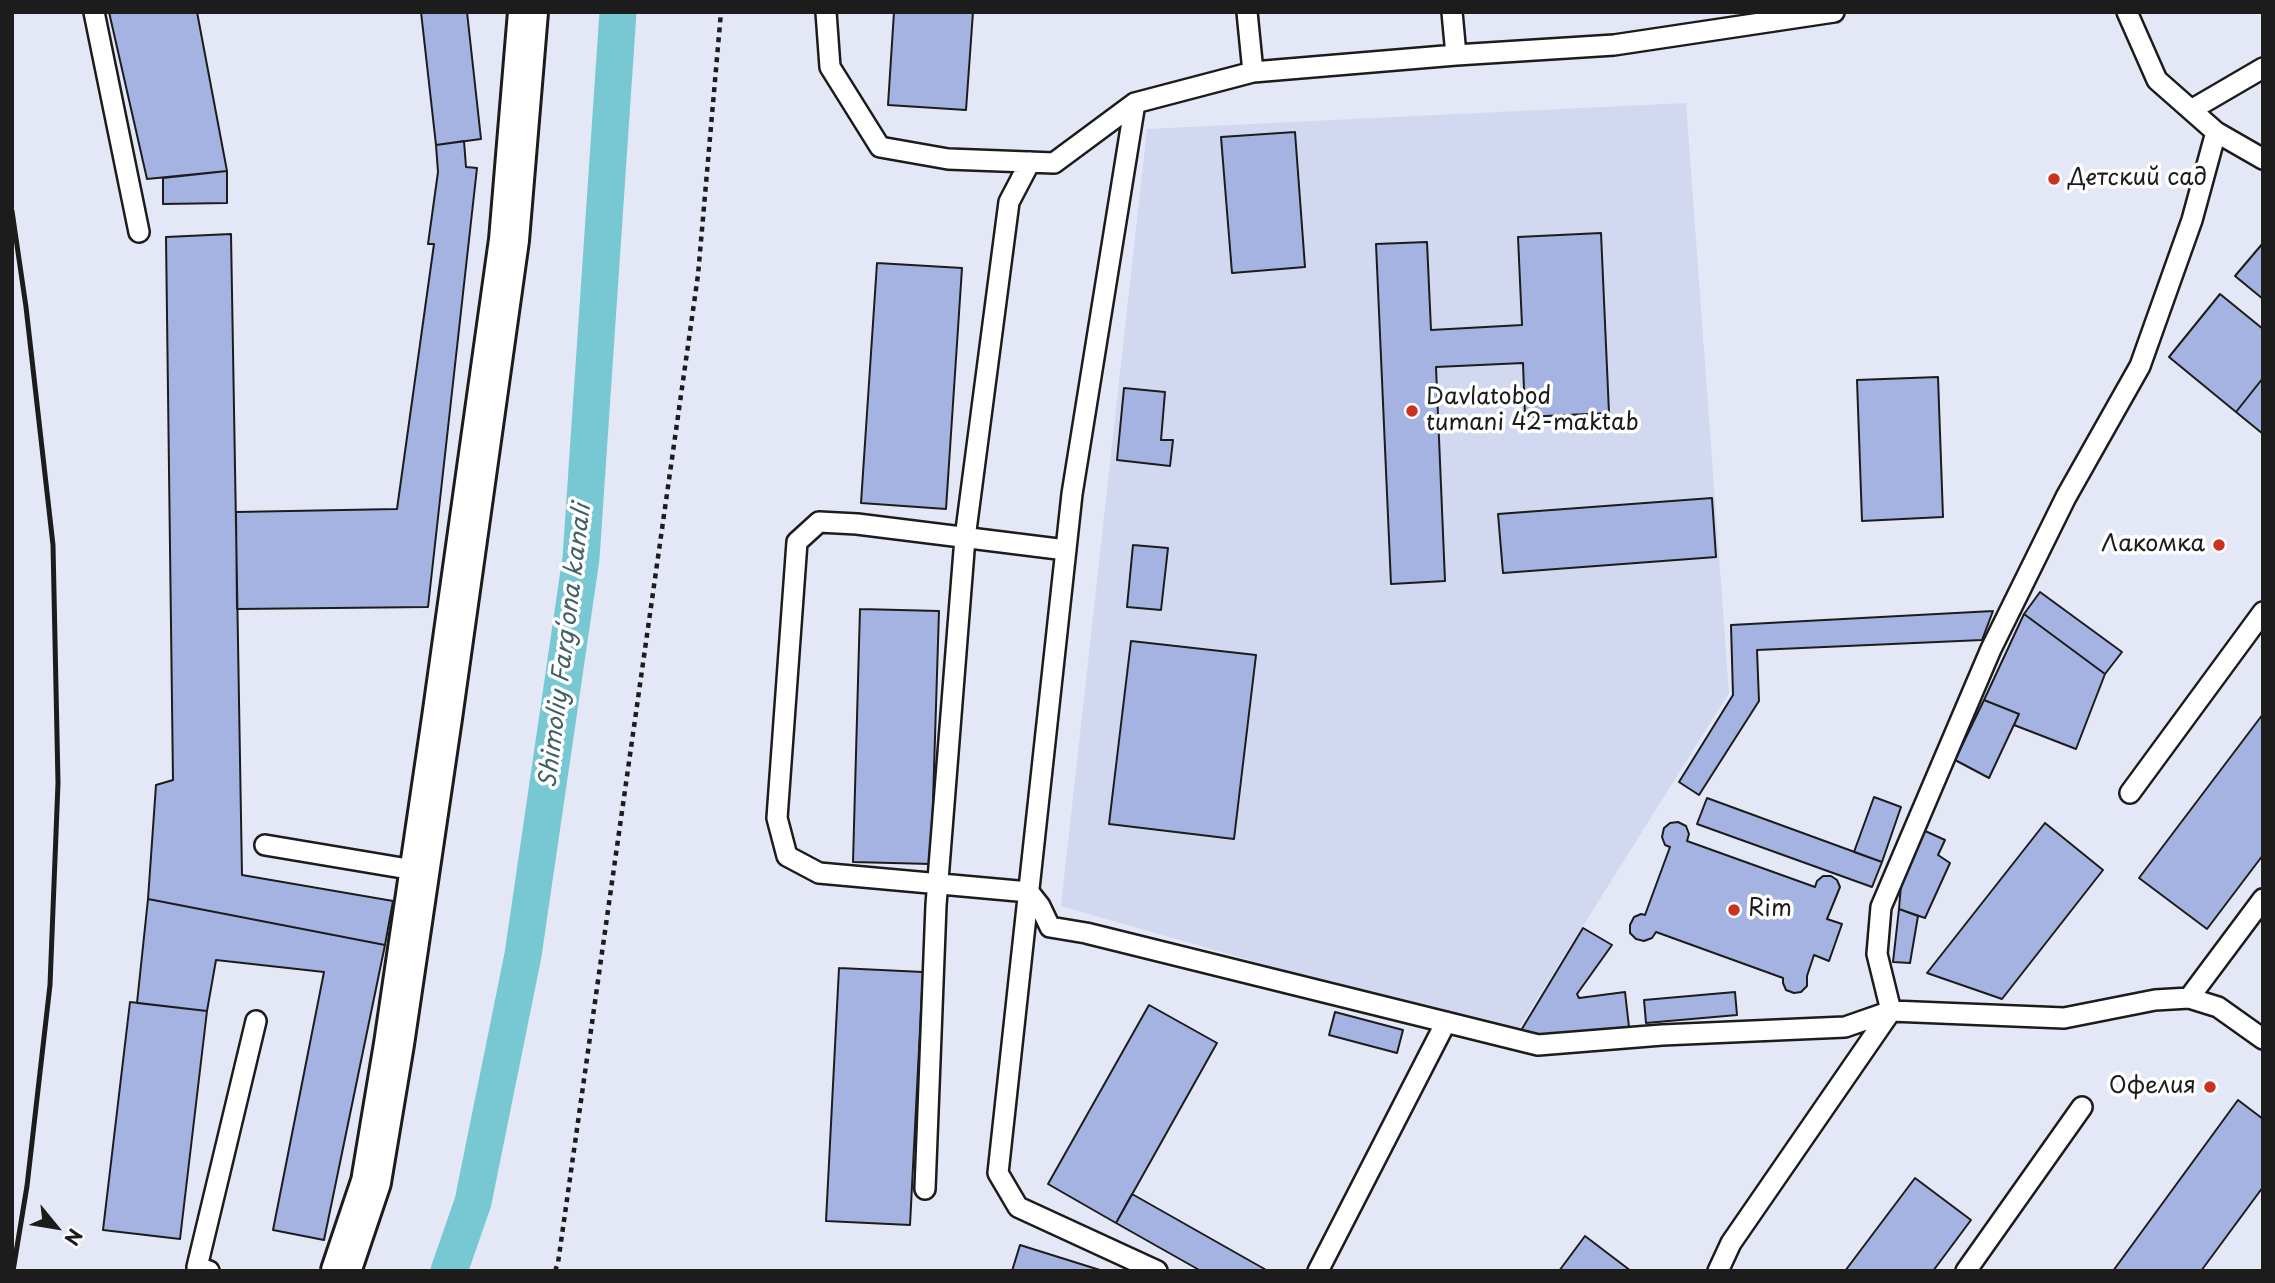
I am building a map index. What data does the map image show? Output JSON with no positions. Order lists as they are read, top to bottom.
{
  "water": ["Shimoliy Fargʻona kanali"],
  "places": [
    "Детский сад",
    "Davlatobod tumani 42-maktab",
    "Лакомка",
    "Rim",
    "Офелия"
  ],
  "north": "bottom right"
}
